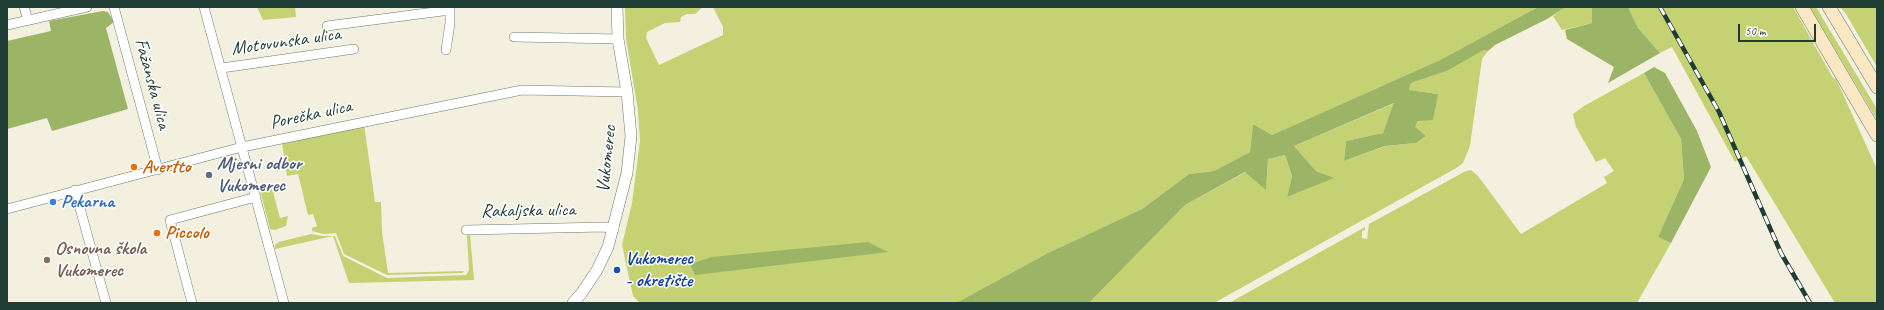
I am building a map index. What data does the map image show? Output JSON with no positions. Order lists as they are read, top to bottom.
{
  "streets": {
    "street": [
      "Motovunska ulica",
      "Fažanska ulica",
      "Porečka ulica",
      "Vukomerec",
      "Rakaljska ulica"
    ]
  },
  "crossings": [
    ["Motovunska ulica", "Porečka ulica"],
    ["Fažanska ulica", "Porečka ulica"],
    ["Porečka ulica", "Vukomerec"],
    ["Vukomerec", "Rakaljska ulica"]
  ],
  "places": [
    "Avertto",
    "Mjesni odbor Vukomerec",
    "Pekarna",
    "Piccolo",
    "Osnovna škola Vukomerec",
    "Vukomerec - okretište"
  ],
  "scale_bar": "50 m"
}
